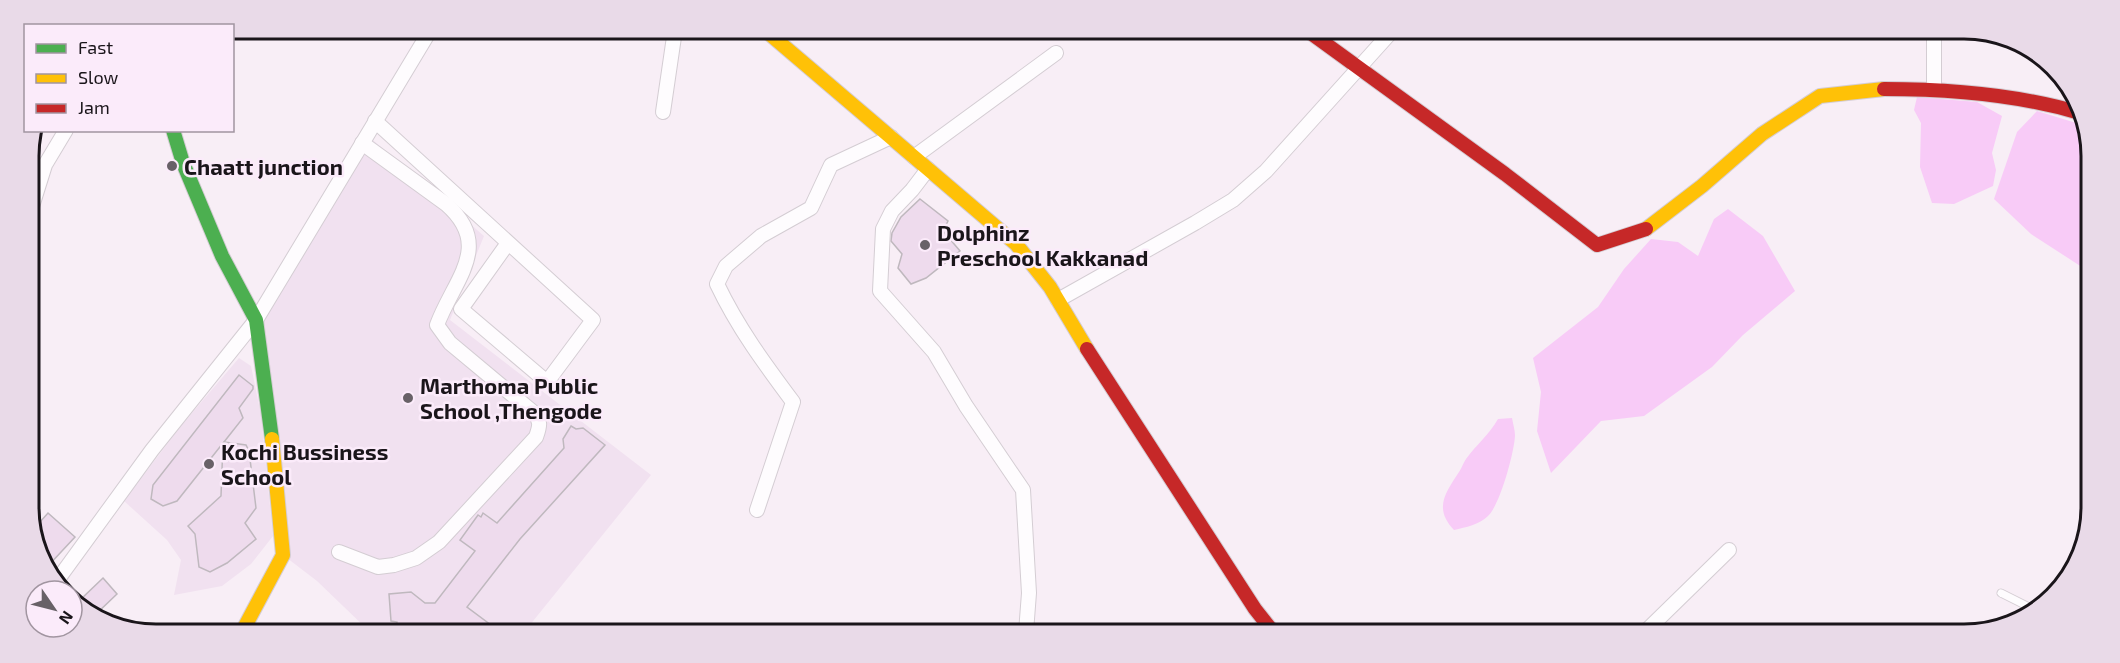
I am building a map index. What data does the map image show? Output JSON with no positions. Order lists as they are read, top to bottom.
{
  "places": [
    "Chaatt junction",
    "Dolphinz Preschool Kakkanad",
    "Marthoma Public School ,Thengode",
    "Kochi Bussiness School"
  ],
  "legend": ["Fast", "Slow", "Jam"],
  "north": "bottom right"
}
